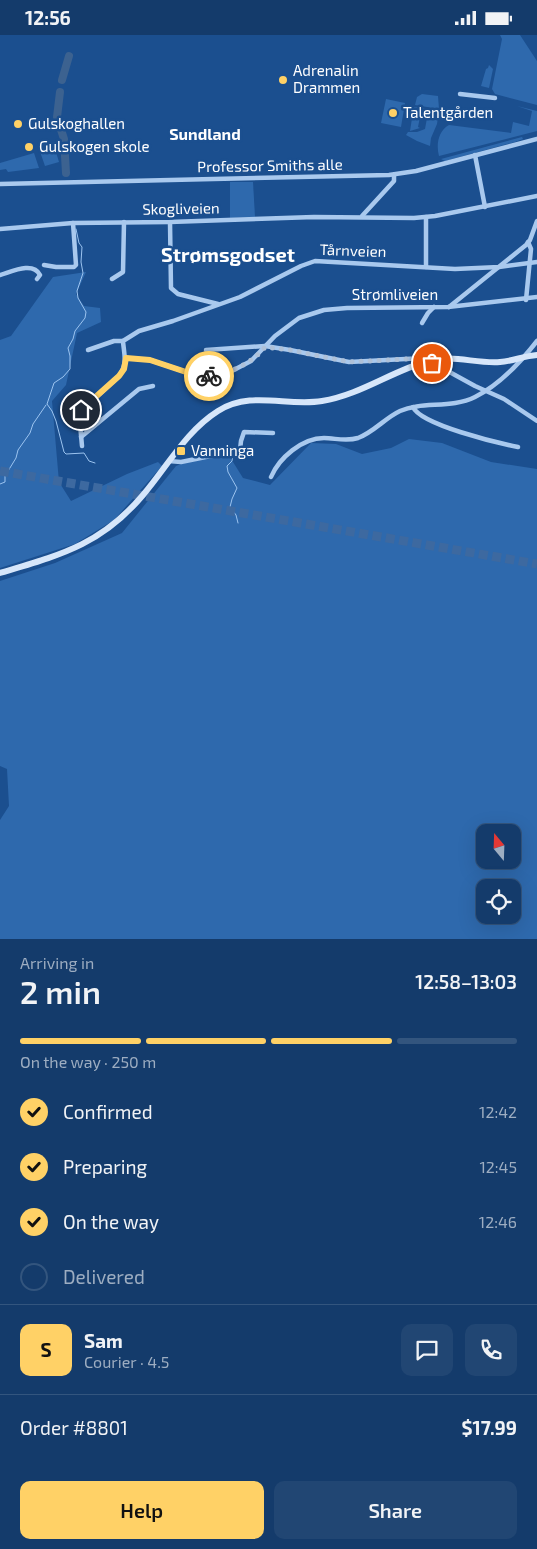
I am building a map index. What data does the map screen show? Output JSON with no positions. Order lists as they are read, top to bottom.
{
  "streets": {
    "street": [
      "Professor Smiths alle",
      "Skogliveien",
      "Tårnveien",
      "Strømliveien"
    ]
  },
  "districts": ["Sundland", "Strømsgodset"],
  "places": {
    "other": [
      "Adrenalin Drammen",
      "Talentgården",
      "Gulskoghallen",
      "Gulskogen skole"
    ],
    "transit": ["Vanninga"]
  },
  "north": "top",
  "page": {
    "status": "12:56",
    "heading": ["2 min", "Arriving in", "12:58–13:03"],
    "panel": [
      "Sam",
      "Courier · 4.5",
      "Order #8801",
      "$17.99"
    ],
    "bar": "On the way · 250 m",
    "list": [
      ["Confirmed", "12:42"],
      ["Preparing", "12:45"],
      ["On the way", "12:46"],
      "Delivered"
    ],
    "round": "S",
    "buttons": ["Help", "Share"]
  }
}
